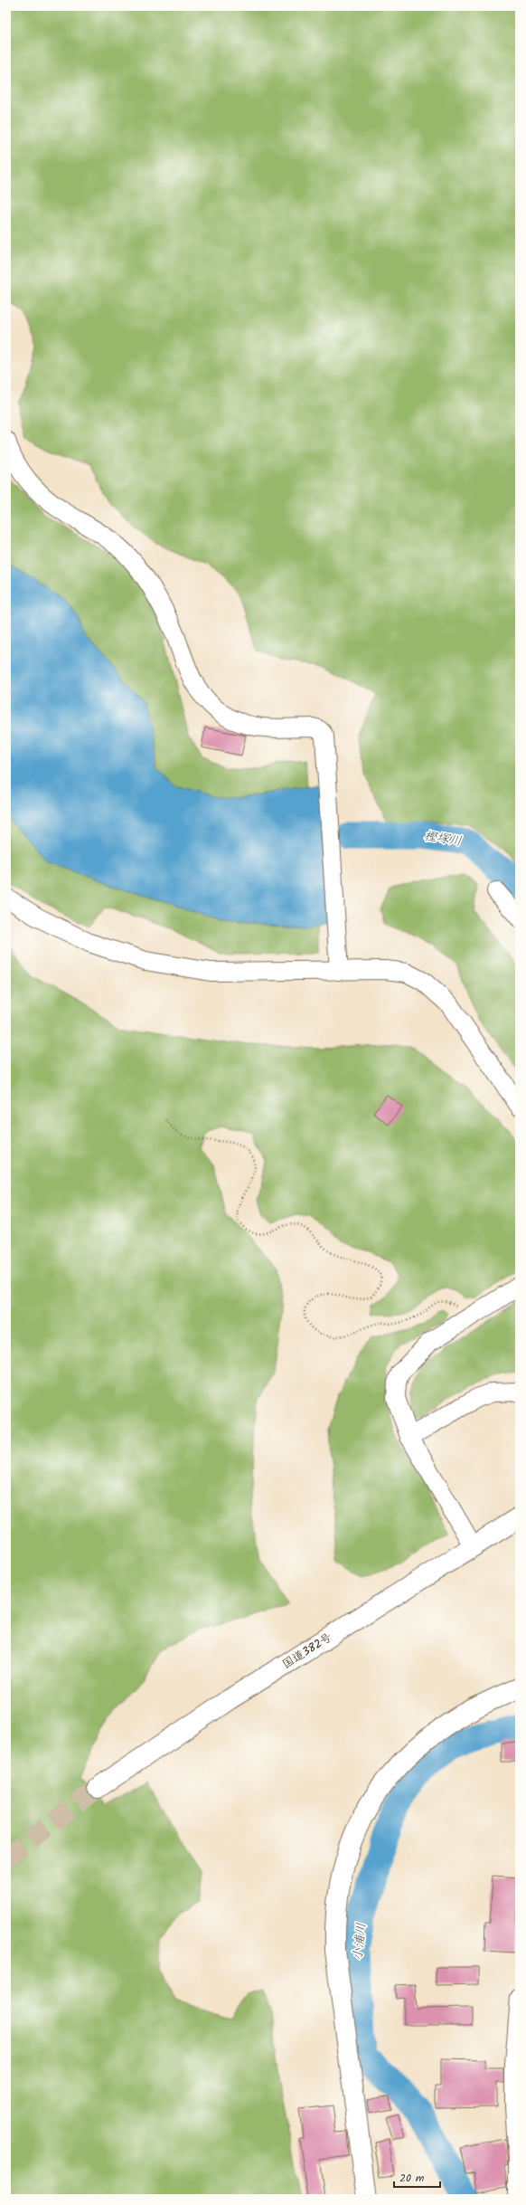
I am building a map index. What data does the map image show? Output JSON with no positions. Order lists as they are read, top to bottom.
{
  "streets": {
    "main road": ["国道382号"]
  },
  "water": ["樫塚川", "小浦川"],
  "scale_bar": "20 m"
}
